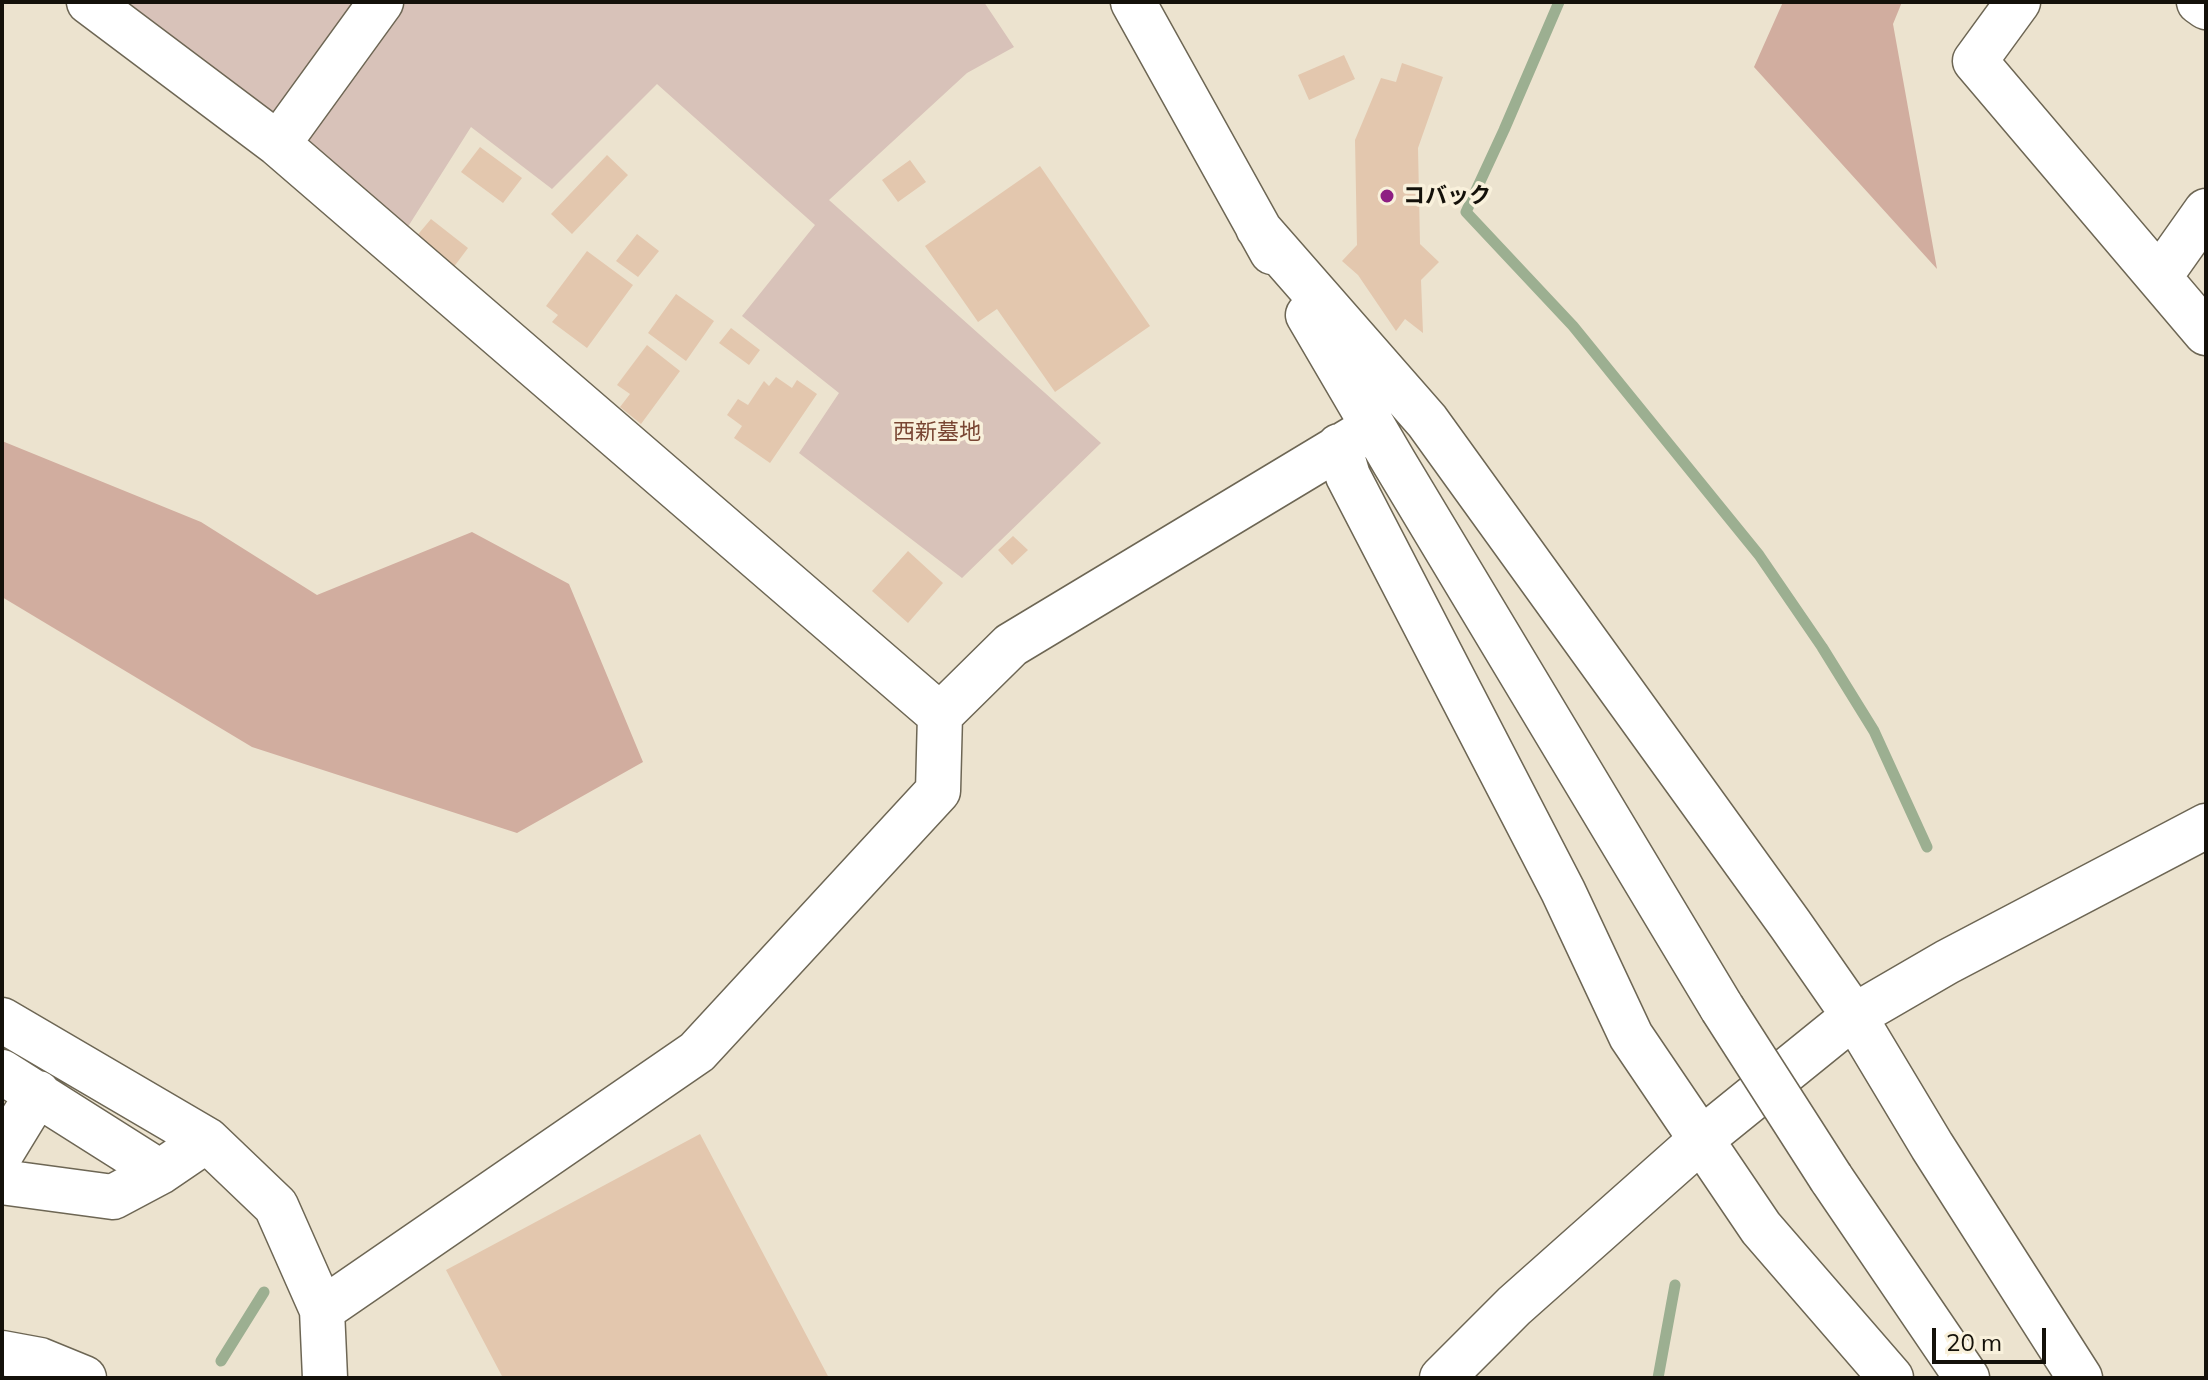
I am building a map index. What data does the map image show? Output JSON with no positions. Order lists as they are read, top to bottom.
{
  "parks": ["西新墓地"],
  "places": ["コバック"],
  "scale_bar": "20 m"
}
